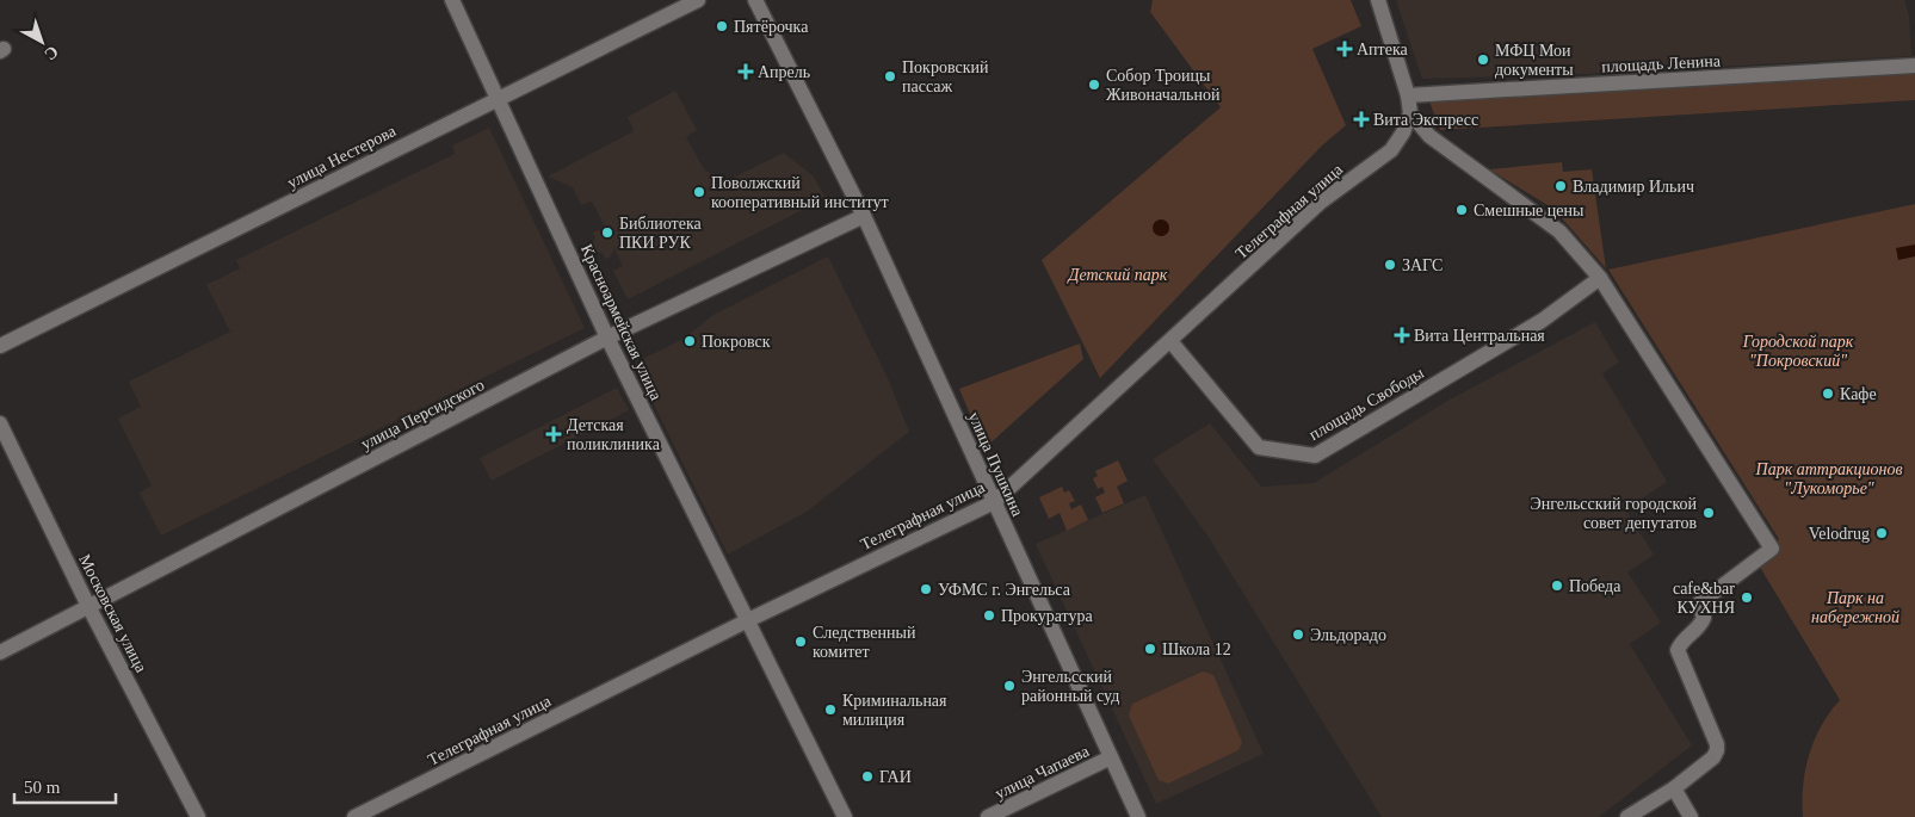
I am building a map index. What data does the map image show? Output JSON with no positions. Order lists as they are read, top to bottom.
{
  "streets": {
    "street": [
      "площадь Ленина",
      "улица Нестерова",
      "Телеграфная улица",
      "Красноармейская улица",
      "площадь Свободы",
      "улица Персидского",
      "улица Пушкина",
      "Московская улица",
      "улица Чапаева"
    ]
  },
  "crossings": [
    ["улица Нестерова", "Красноармейская улица"],
    ["Телеграфная улица", "Красноармейская улица"],
    ["Телеграфная улица", "площадь Свободы"],
    ["Телеграфная улица", "улица Пушкина"],
    ["Красноармейская улица", "улица Персидского"],
    ["улица Персидского", "улица Пушкина"],
    ["улица Персидского", "Московская улица"],
    ["улица Пушкина", "улица Чапаева"]
  ],
  "parks": [
    "Детский парк",
    "Городской парк \"Покровский\"",
    "Парк аттракционов \"Лукоморье\"",
    "Парк на набережной"
  ],
  "places": {
    "other": [
      "Пятёрочка",
      "МФЦ Мои документы",
      "Покровский пассаж",
      "Собор Троицы Живоначальной",
      "Владимир Ильич",
      "Поволжский кооперативный институт",
      "Смешные цены",
      "Библиотека ПКИ РУК",
      "ЗАГС",
      "Покровск",
      "Кафе",
      "Энгельсский городской совет депутатов",
      "Velodrug",
      "Победа",
      "УФМС г. Энгельса",
      "cafe&bar КУХНЯ",
      "Прокуратура",
      "Эльдорадо",
      "Следственный комитет",
      "Школа 12",
      "Энгельсский районный суд",
      "Криминальная милиция",
      "ГАИ"
    ],
    "health": [
      "Аптека",
      "Апрель",
      "Вита Экспресс",
      "Вита Центральная",
      "Детская поликлиника"
    ]
  },
  "scale_bar": "50 m",
  "north": "bottom right"
}
